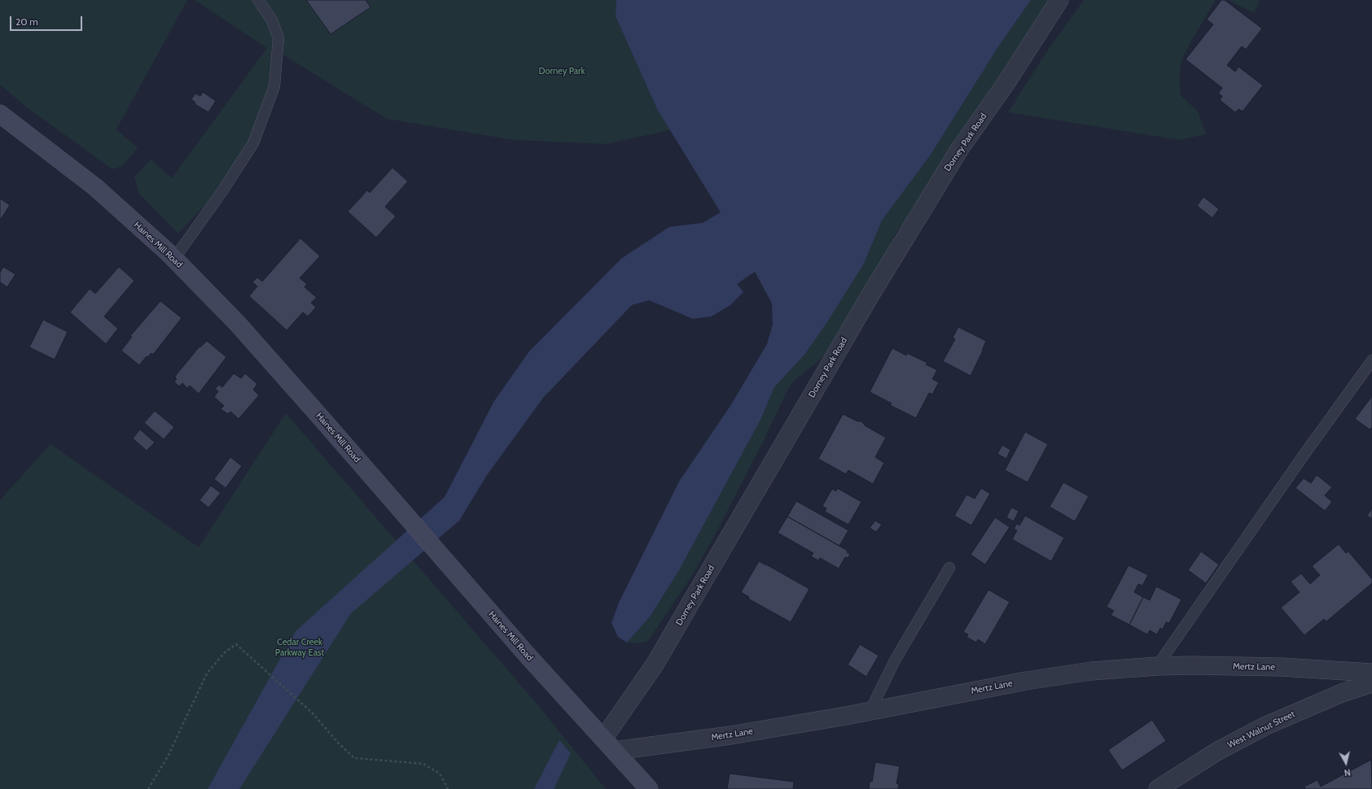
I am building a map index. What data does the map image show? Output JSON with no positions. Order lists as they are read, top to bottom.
{
  "streets": {
    "street": [
      "Dorney Park Road",
      "Haines Mill Road",
      "Mertz Lane",
      "West Walnut Street"
    ]
  },
  "crossings": [
    ["Dorney Park Road", "Haines Mill Road"],
    ["Dorney Park Road", "Mertz Lane"],
    ["Haines Mill Road", "Mertz Lane"]
  ],
  "parks": ["Dorney Park", "Cedar Creek Parkway East"],
  "scale_bar": "20 m",
  "north": "bottom"
}
